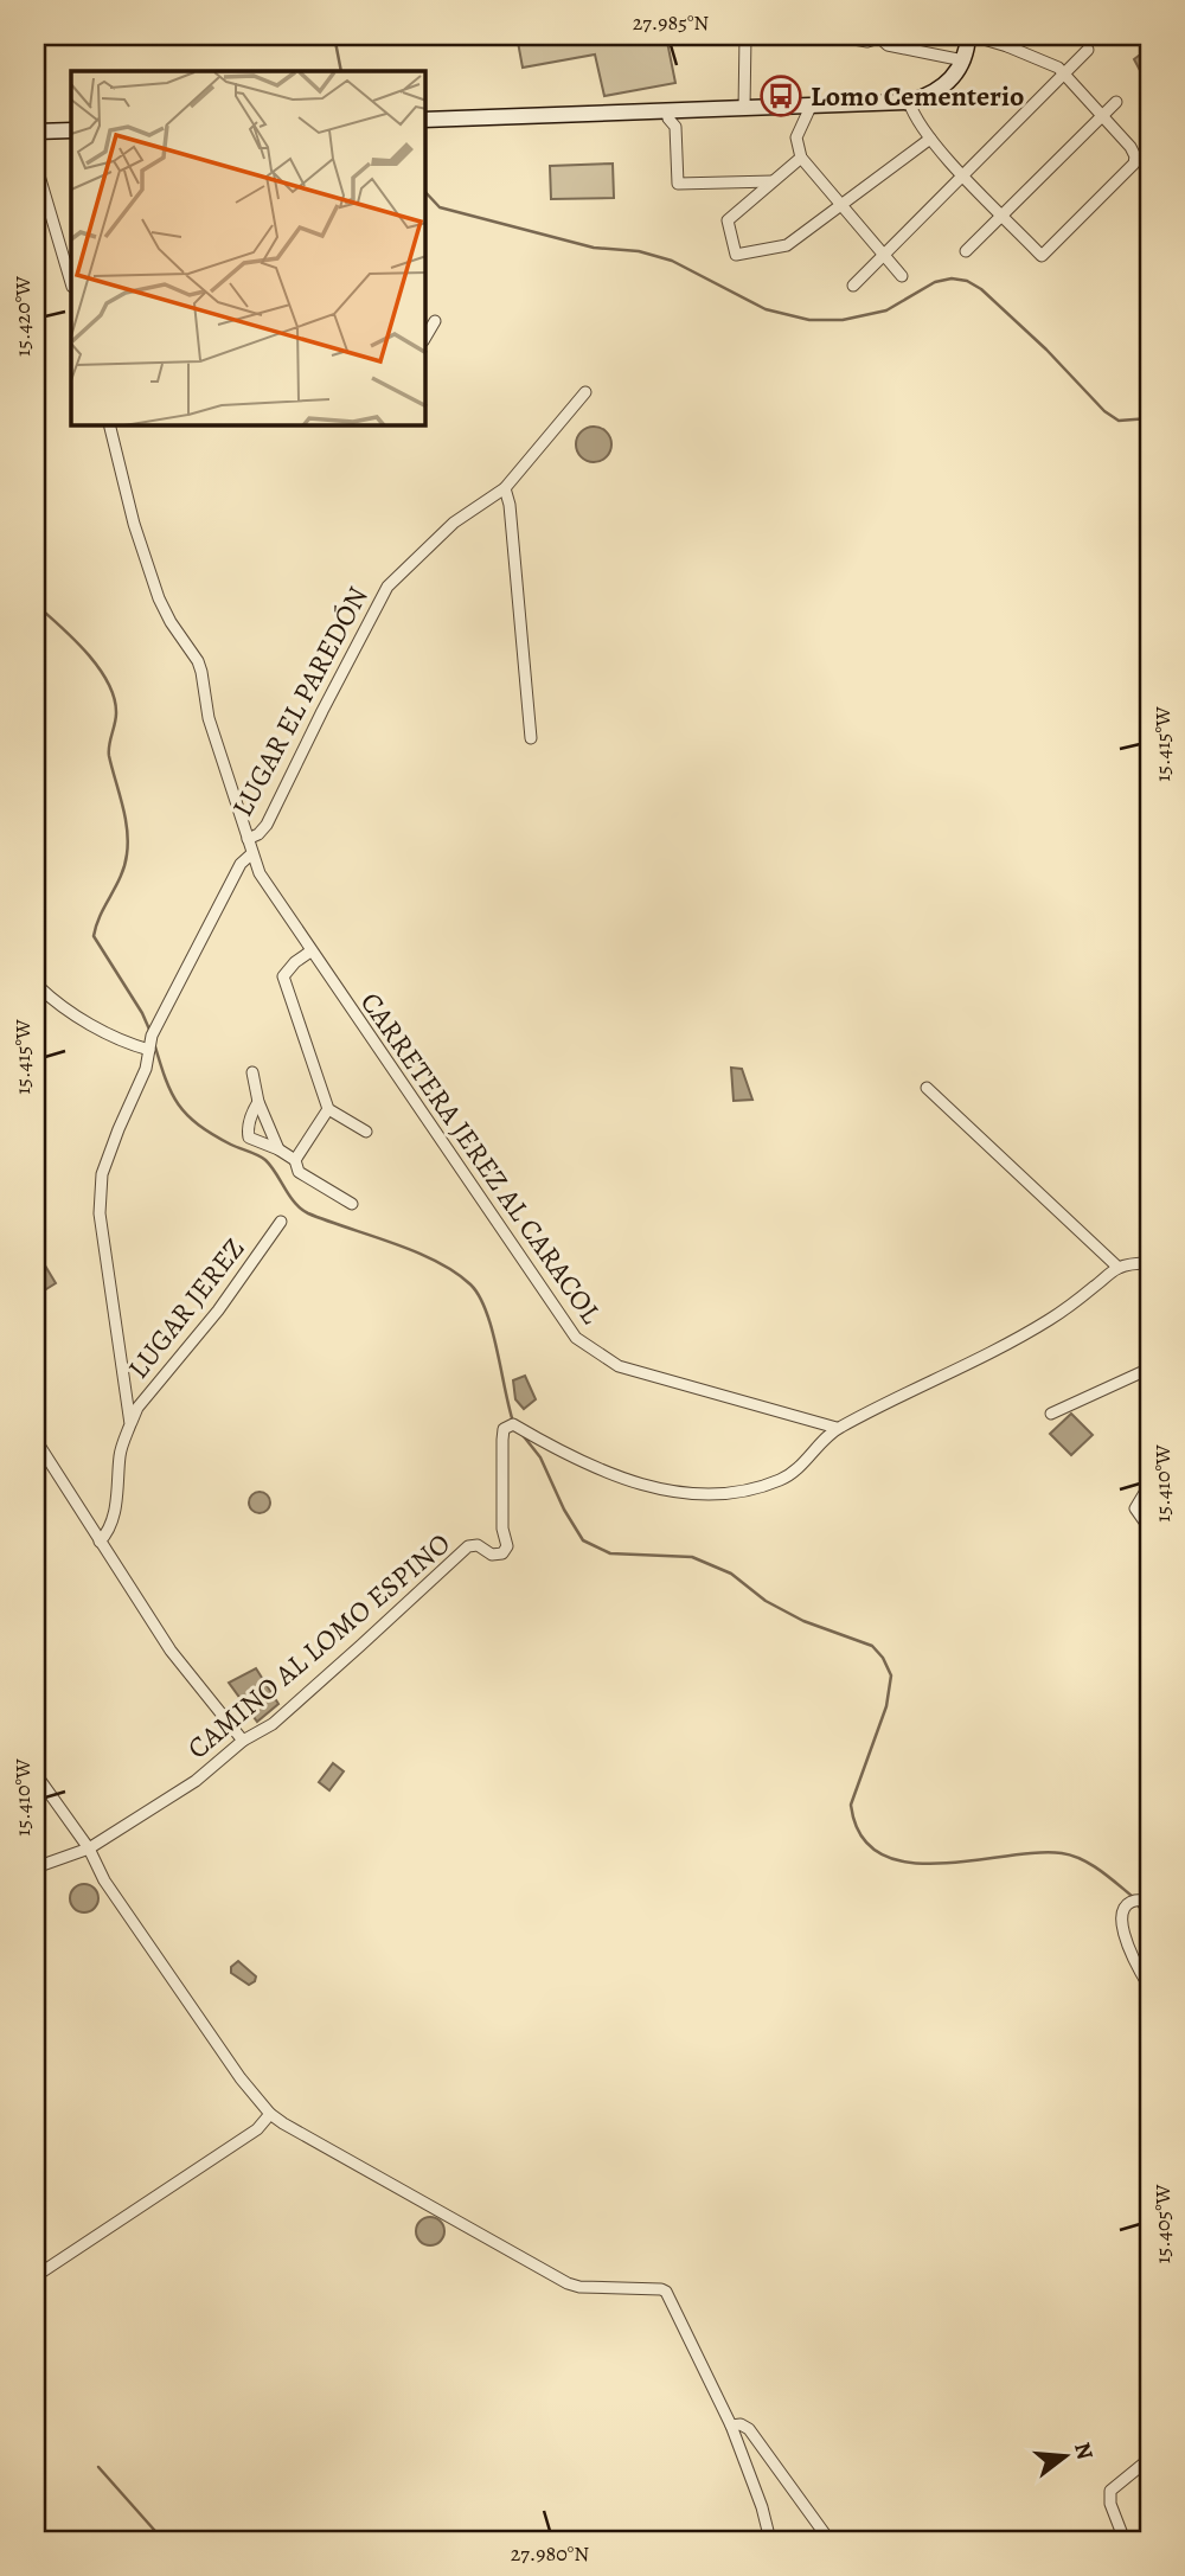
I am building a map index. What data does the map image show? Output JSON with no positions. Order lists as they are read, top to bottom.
{
  "streets": {
    "street": [
      "LUGAR EL PAREDÓN",
      "CARRETERA JEREZ AL CARACOL",
      "LUGAR JEREZ",
      "CAMINO AL LOMO ESPINO"
    ]
  },
  "crossings": [
    ["LUGAR EL PAREDÓN", "CARRETERA JEREZ AL CARACOL"],
    ["CARRETERA JEREZ AL CARACOL", "CAMINO AL LOMO ESPINO"]
  ],
  "places": {
    "bus stop": ["Lomo Cementerio"]
  },
  "north": "right",
  "coordinates": [
    "27.985°N",
    "15.420°W",
    "15.415°W",
    "15.410°W",
    "15.405°W",
    "27.980°N"
  ]
}
